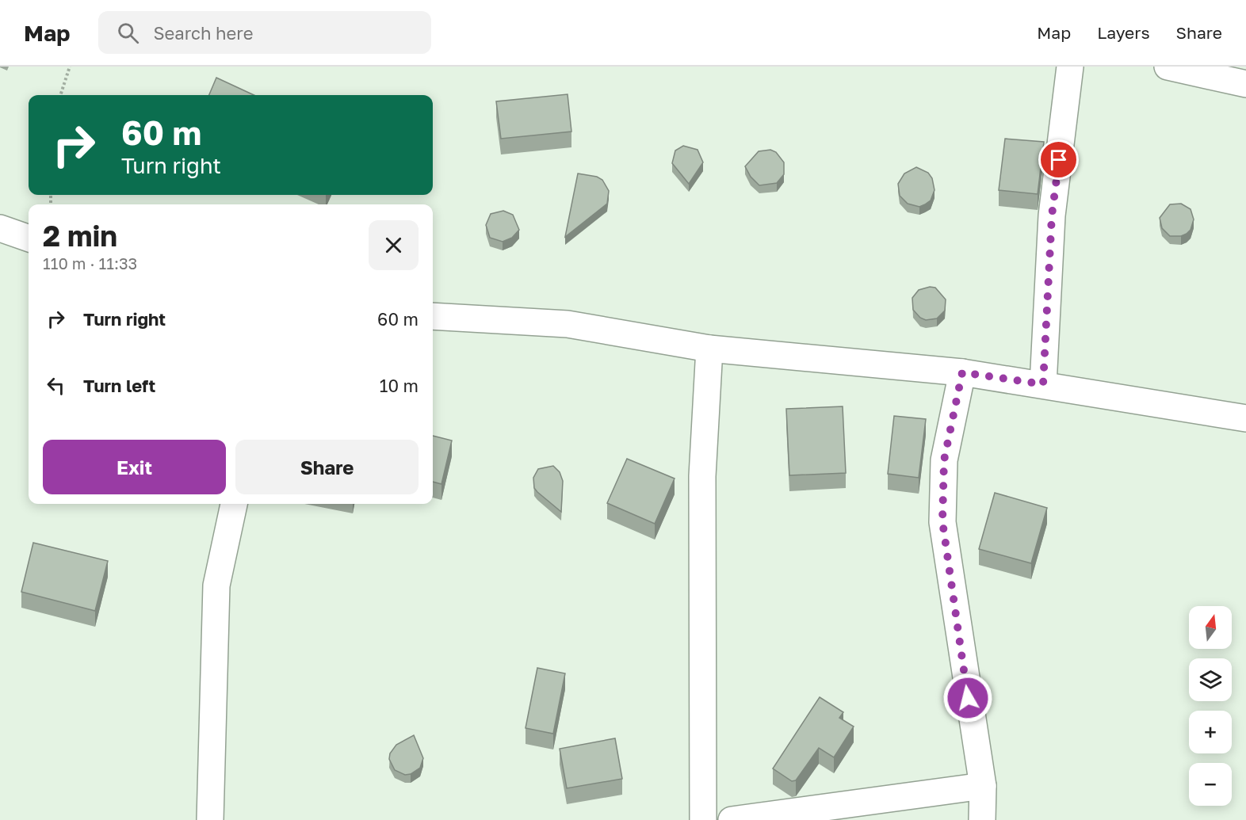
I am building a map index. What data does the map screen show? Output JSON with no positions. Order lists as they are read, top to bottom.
{
  "north": "top",
  "page": {
    "header": "Map",
    "search": "Search here",
    "nav": ["Map", "Layers", "Share"],
    "turn": ["60 m", "Turn right"],
    "heading": ["2 min", "110 m · 11:33"],
    "list": [
      {
        "name": "Turn right",
        "value": "60 m"
      },
      {
        "name": "Turn left",
        "value": "10 m"
      }
    ],
    "buttons": ["Exit", "Share"],
    "map_buttons": ["+", "−"]
  }
}
